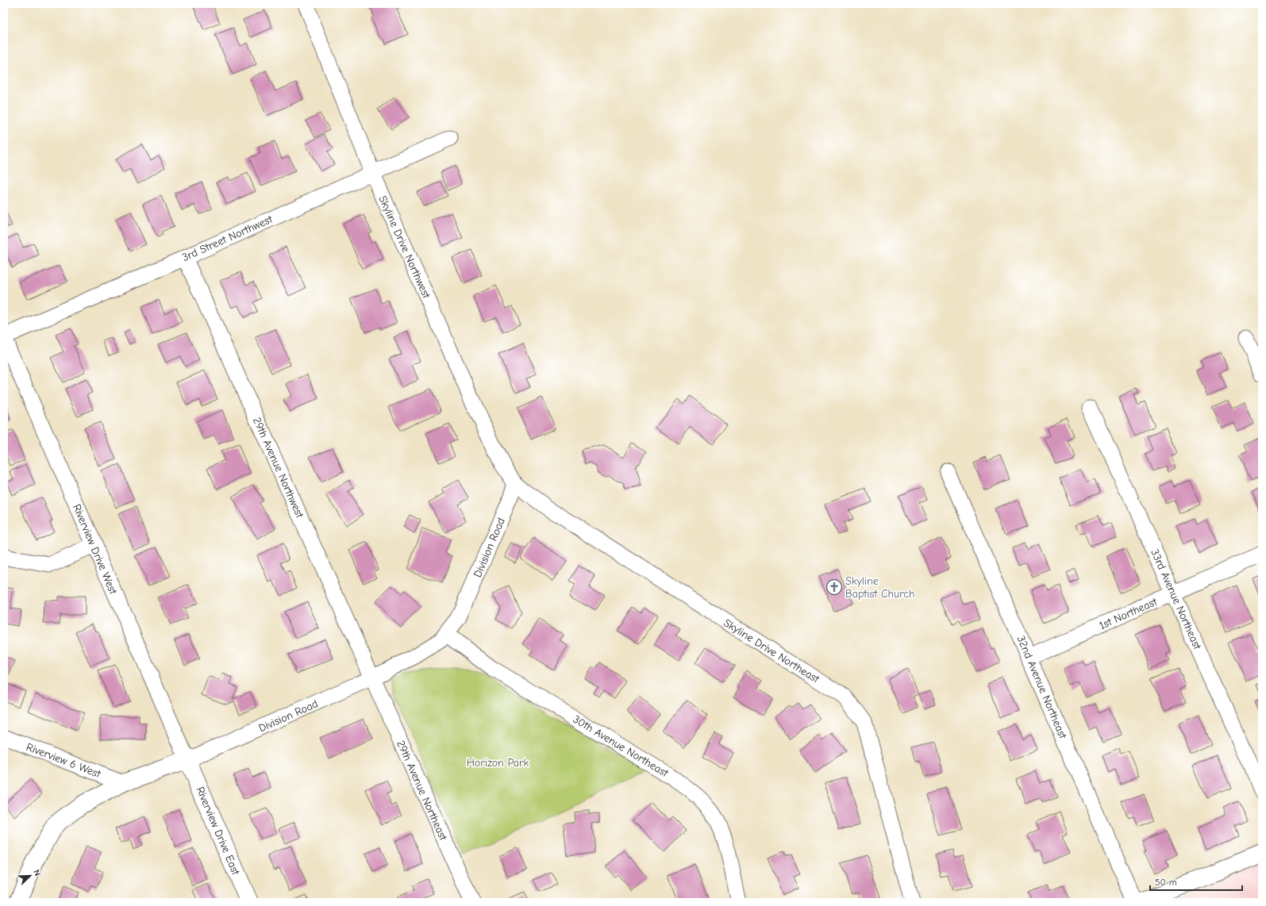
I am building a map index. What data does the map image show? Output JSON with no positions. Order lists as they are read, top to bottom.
{
  "streets": {
    "street": [
      "3rd Street Northwest",
      "Skyline Drive Northwest",
      "29th Avenue Northwest",
      "Division Road",
      "Riverview Drive West",
      "33rd Avenue Northeast",
      "1st Northeast",
      "Skyline Drive Northeast",
      "32nd Avenue Northeast",
      "30th Avenue Northeast",
      "Riverview 6 West",
      "29th Avenue Northeast",
      "Riverview Drive East"
    ]
  },
  "crossings": [
    ["3rd Street Northwest", "Skyline Drive Northwest"],
    ["3rd Street Northwest", "29th Avenue Northwest"],
    ["3rd Street Northwest", "Riverview Drive West"],
    ["Skyline Drive Northwest", "Division Road"],
    ["Skyline Drive Northwest", "Skyline Drive Northeast"],
    ["29th Avenue Northwest", "Division Road"],
    ["29th Avenue Northwest", "29th Avenue Northeast"],
    ["Division Road", "Riverview Drive West"],
    ["Division Road", "Skyline Drive Northeast"],
    ["Division Road", "30th Avenue Northeast"],
    ["Division Road", "Riverview 6 West"],
    ["Division Road", "29th Avenue Northeast"],
    ["Division Road", "Riverview Drive East"],
    ["Riverview Drive West", "Riverview Drive East"],
    ["33rd Avenue Northeast", "1st Northeast"],
    ["1st Northeast", "32nd Avenue Northeast"]
  ],
  "parks": ["Horizon Park"],
  "places": {
    "church": ["Skyline Baptist Church"]
  },
  "scale_bar": "50 m",
  "north": "top right"
}
